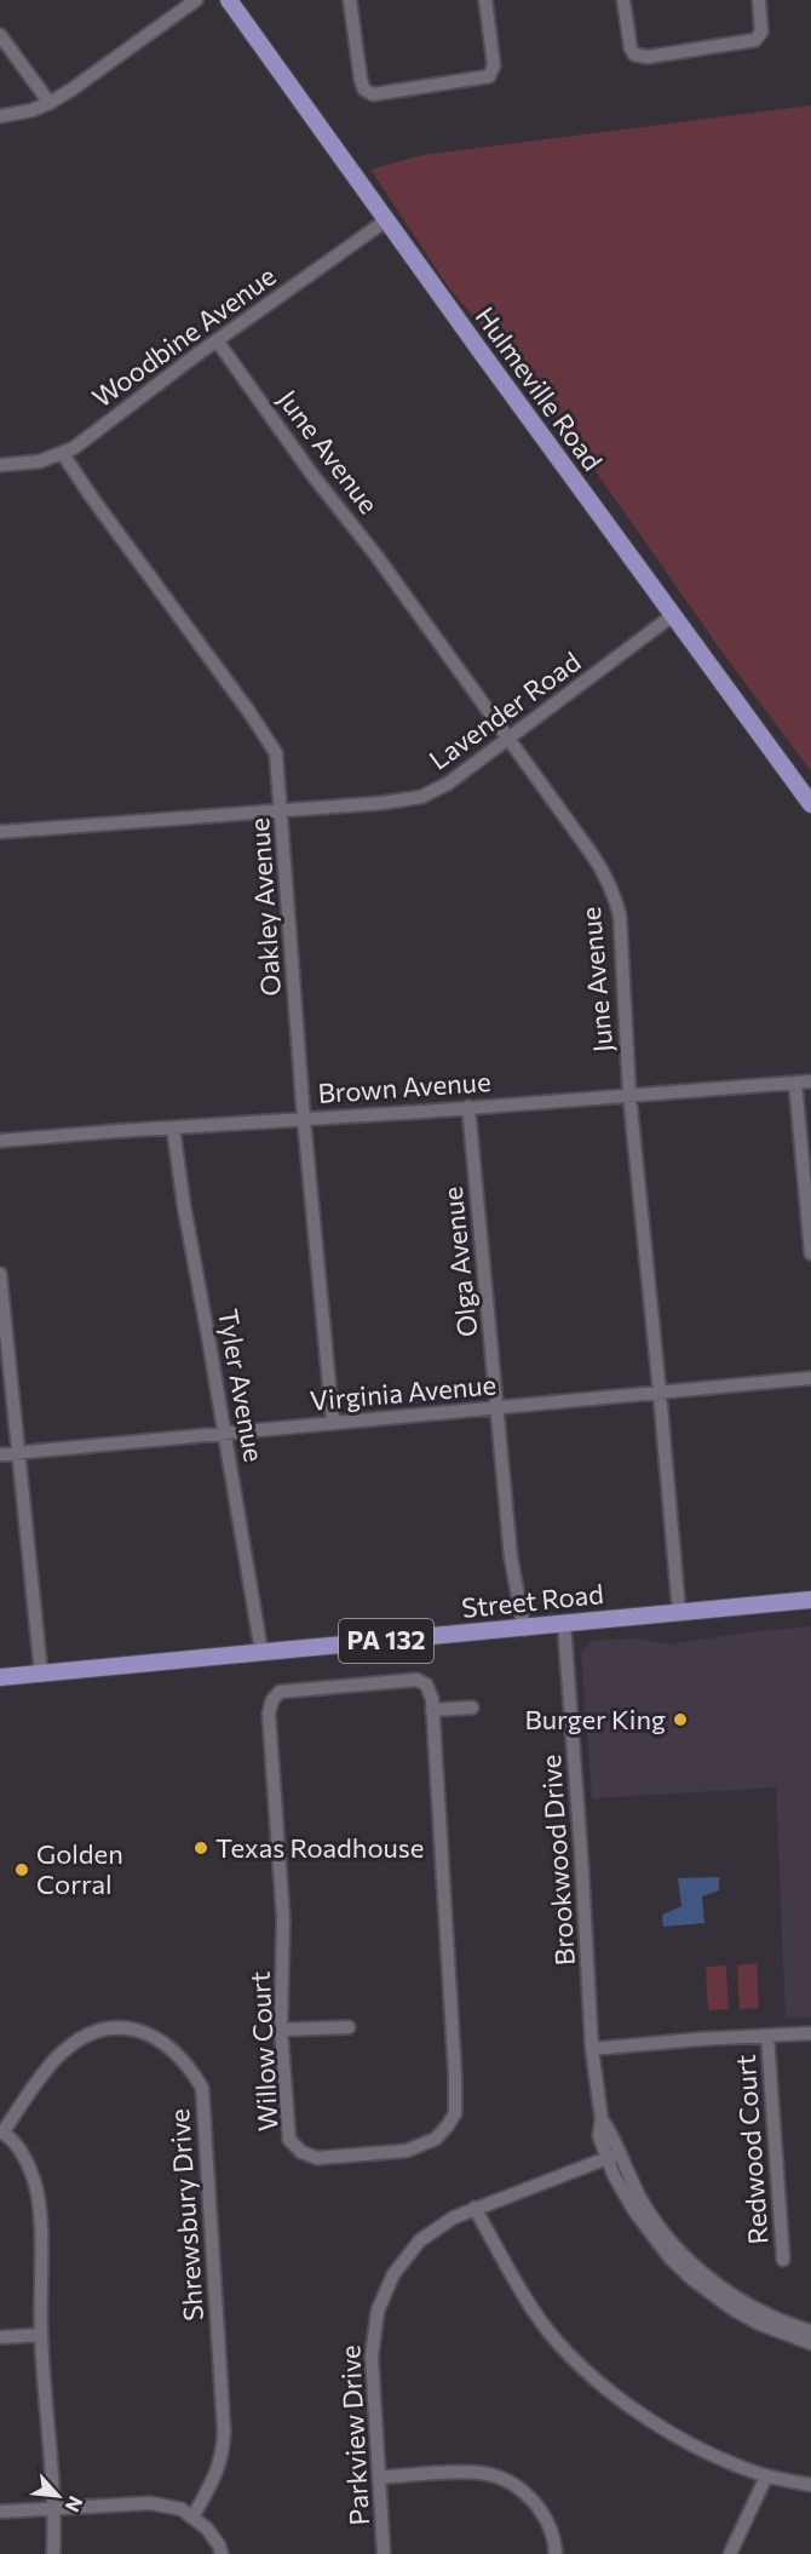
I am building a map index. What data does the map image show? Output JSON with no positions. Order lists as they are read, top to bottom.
{
  "streets": {
    "main road": ["Hulmeville Road", "Street Road", "PA 132"],
    "street": [
      "Woodbine Avenue",
      "June Avenue",
      "Lavender Road",
      "Oakley Avenue",
      "Brown Avenue",
      "Olga Avenue",
      "Tyler Avenue",
      "Virginia Avenue",
      "Brookwood Drive",
      "Willow Court",
      "Redwood Court",
      "Shrewsbury Drive",
      "Parkview Drive"
    ]
  },
  "crossings": [
    ["Woodbine Avenue", "Hulmeville Road"],
    ["Woodbine Avenue", "June Avenue"],
    ["Woodbine Avenue", "Oakley Avenue"],
    ["Hulmeville Road", "Lavender Road"],
    ["June Avenue", "Lavender Road"],
    ["June Avenue", "Brown Avenue"],
    ["June Avenue", "Virginia Avenue"],
    ["June Avenue", "Street Road"],
    ["Lavender Road", "Oakley Avenue"],
    ["Oakley Avenue", "Brown Avenue"],
    ["Oakley Avenue", "Virginia Avenue"],
    ["Brown Avenue", "Olga Avenue"],
    ["Brown Avenue", "Tyler Avenue"],
    ["Olga Avenue", "Virginia Avenue"],
    ["Olga Avenue", "Street Road"],
    ["Tyler Avenue", "Virginia Avenue"],
    ["Tyler Avenue", "Street Road"],
    ["Street Road", "Brookwood Drive"],
    ["Brookwood Drive", "Parkview Drive"]
  ],
  "places": ["Burger King", "Texas Roadhouse", "Golden Corral"],
  "north": "bottom right"
}
